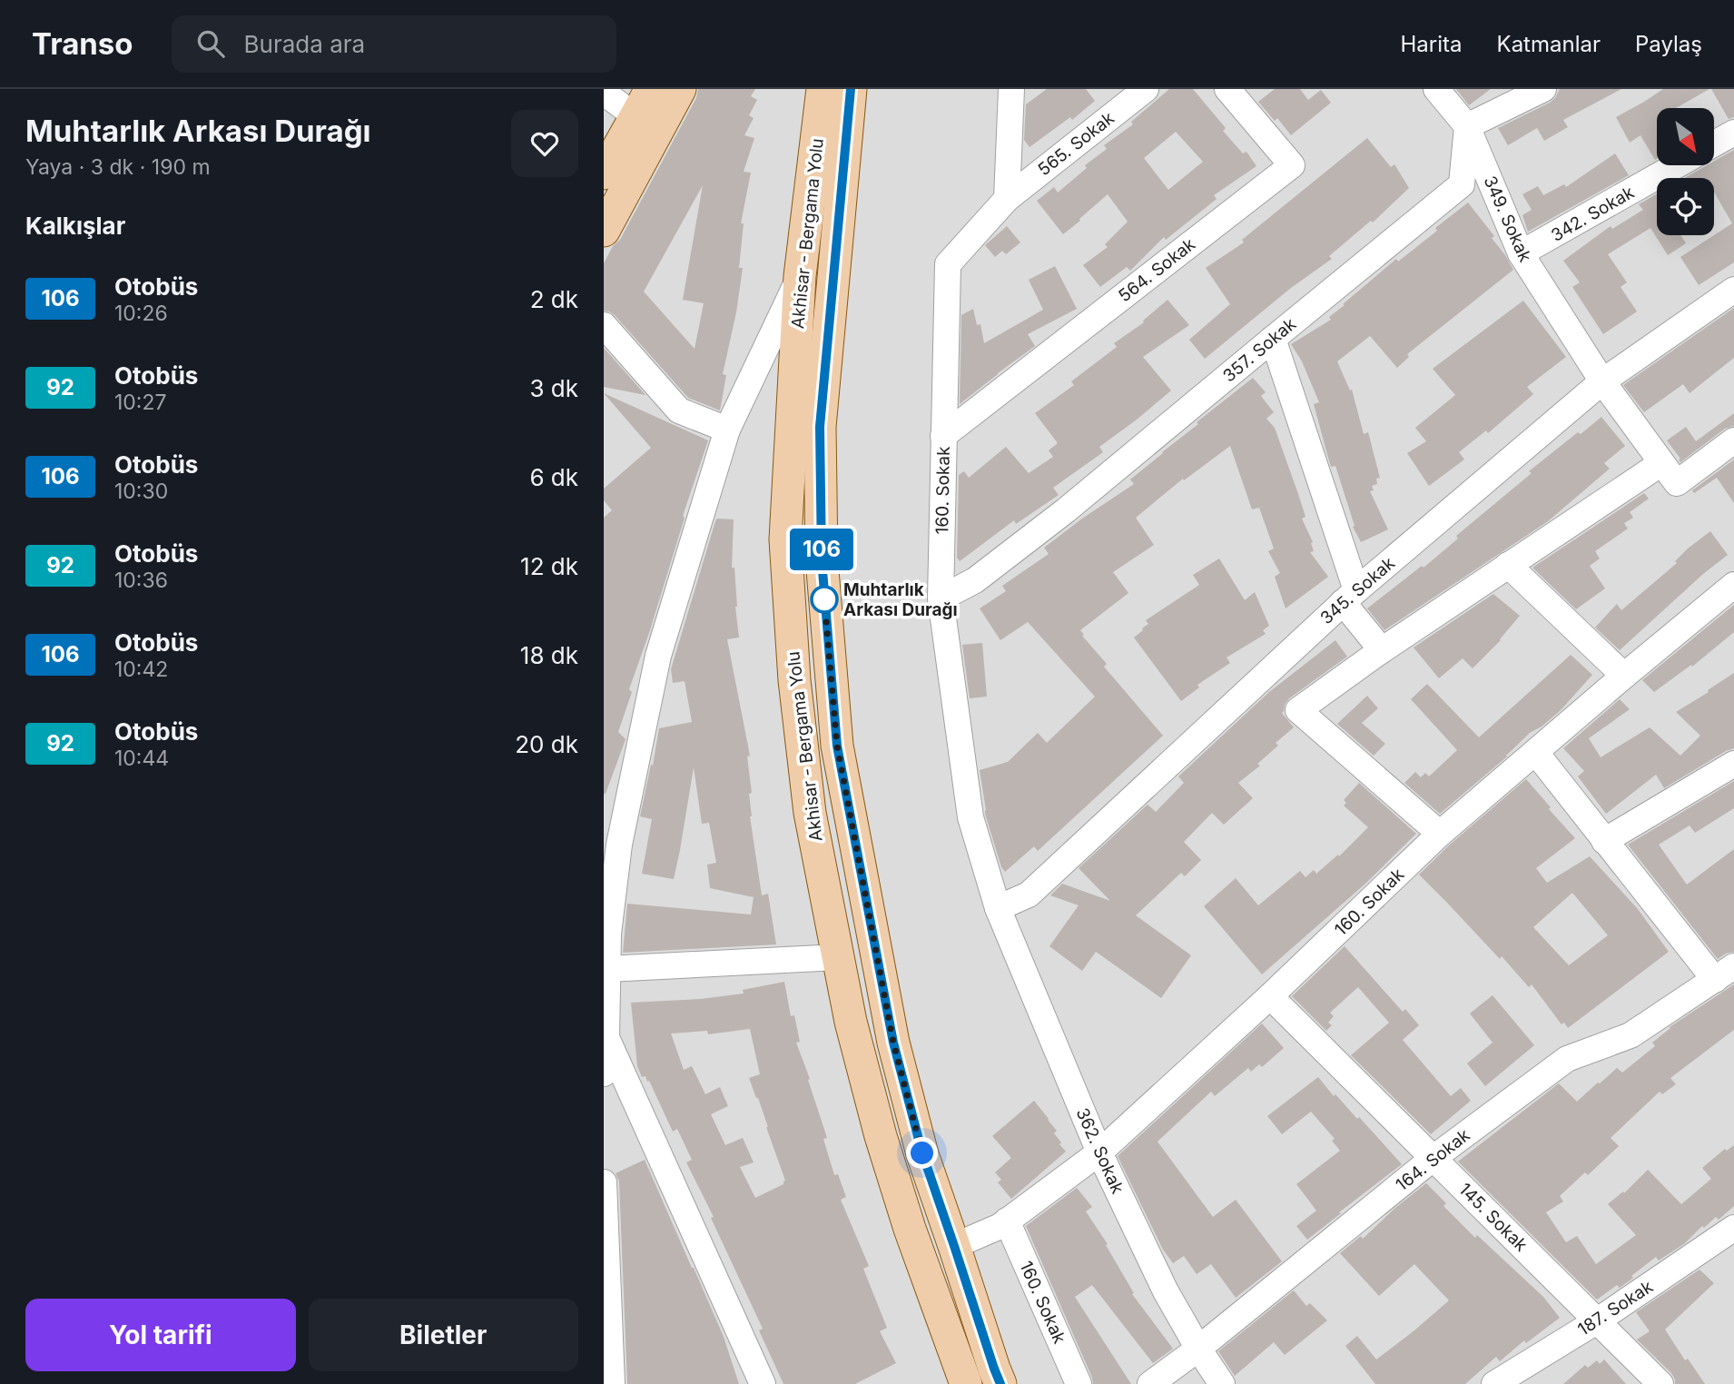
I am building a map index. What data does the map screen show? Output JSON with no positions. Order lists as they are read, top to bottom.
{
  "streets": {
    "main road": ["Akhisar - Bergama Yolu"],
    "street": [
      "565. Sokak",
      "342. Sokak",
      "349. Sokak",
      "564. Sokak",
      "357. Sokak",
      "160. Sokak",
      "345. Sokak",
      "362. Sokak",
      "164. Sokak",
      "145. Sokak",
      "187. Sokak"
    ]
  },
  "crossings": [
    ["565. Sokak", "160. Sokak"],
    ["342. Sokak", "349. Sokak"],
    ["349. Sokak", "357. Sokak"],
    ["349. Sokak", "345. Sokak"],
    ["Akhisar - Bergama Yolu", "160. Sokak"],
    ["564. Sokak", "160. Sokak"],
    ["357. Sokak", "160. Sokak"],
    ["160. Sokak", "345. Sokak"],
    ["160. Sokak", "362. Sokak"],
    ["160. Sokak", "145. Sokak"],
    ["345. Sokak", "362. Sokak"],
    ["362. Sokak", "164. Sokak"],
    ["164. Sokak", "145. Sokak"],
    ["145. Sokak", "187. Sokak"]
  ],
  "places": ["Muhtarlık Arkası Durağı"],
  "lines": ["bus line 106"],
  "north": "bottom right",
  "page": {
    "header": "Transo",
    "search": "Burada ara",
    "nav": ["Harita", "Katmanlar", "Paylaş"],
    "heading": [
      ["Muhtarlık Arkası Durağı", "Yaya · 3 dk · 190 m"],
      "Kalkışlar"
    ],
    "on_map": "106",
    "list": [
      {
        "mark": "106",
        "name": "Otobüs",
        "note": "10:26",
        "value": "2 dk"
      },
      {
        "mark": "92",
        "name": "Otobüs",
        "note": "10:27",
        "value": "3 dk"
      },
      {
        "mark": "106",
        "name": "Otobüs",
        "note": "10:30",
        "value": "6 dk"
      },
      {
        "mark": "92",
        "name": "Otobüs",
        "note": "10:36",
        "value": "12 dk"
      },
      {
        "mark": "106",
        "name": "Otobüs",
        "note": "10:42",
        "value": "18 dk"
      },
      {
        "mark": "92",
        "name": "Otobüs",
        "note": "10:44",
        "value": "20 dk"
      }
    ],
    "buttons": ["Yol tarifi", "Biletler"]
  }
}
